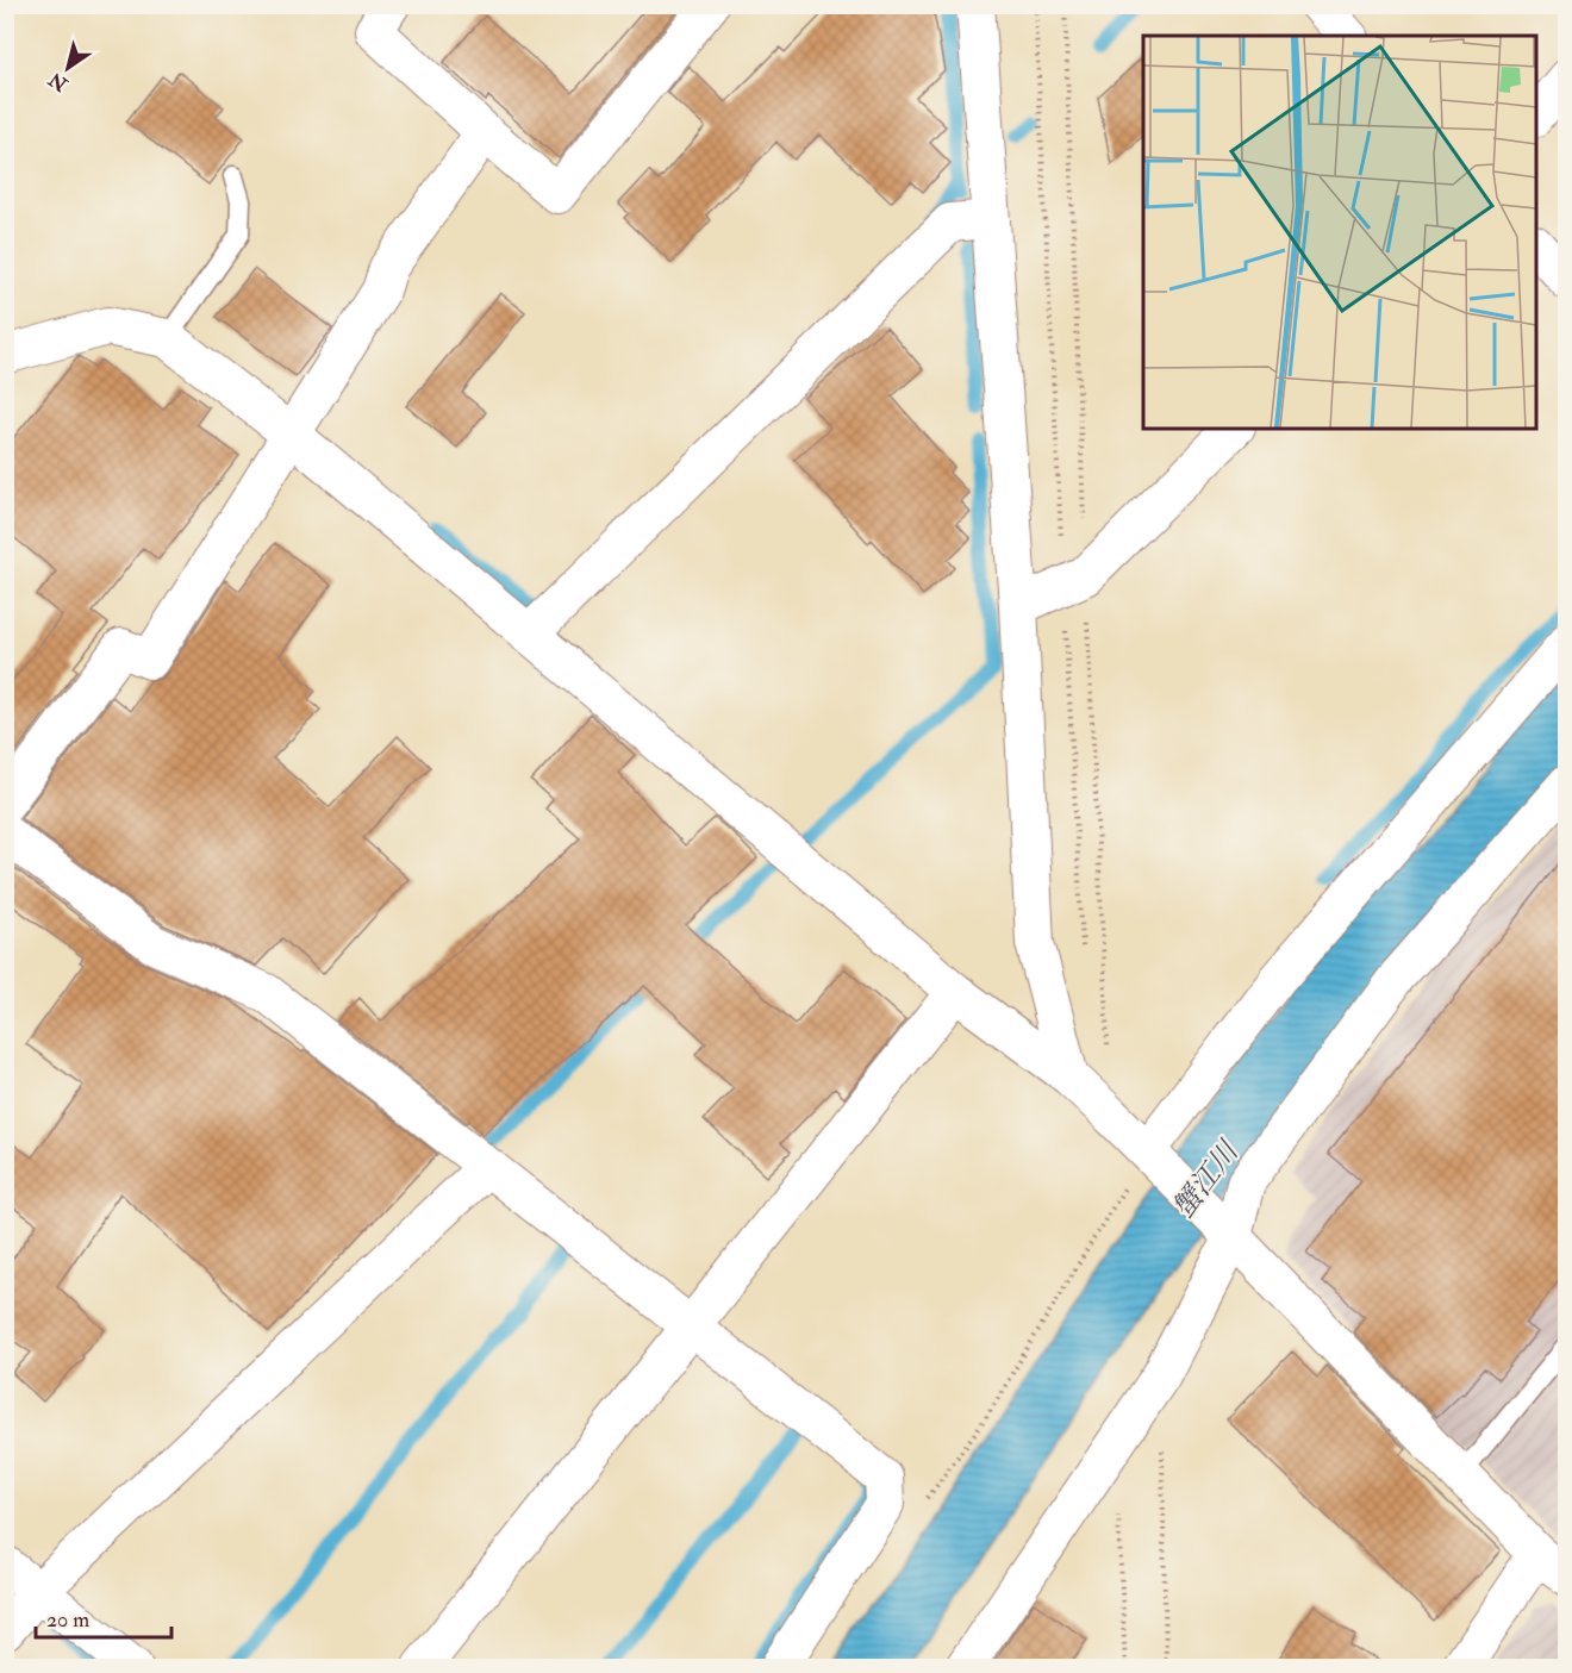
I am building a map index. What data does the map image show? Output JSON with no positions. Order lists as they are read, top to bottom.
{
  "water": ["蟹江川"],
  "scale_bar": "20 m",
  "north": "bottom left"
}
